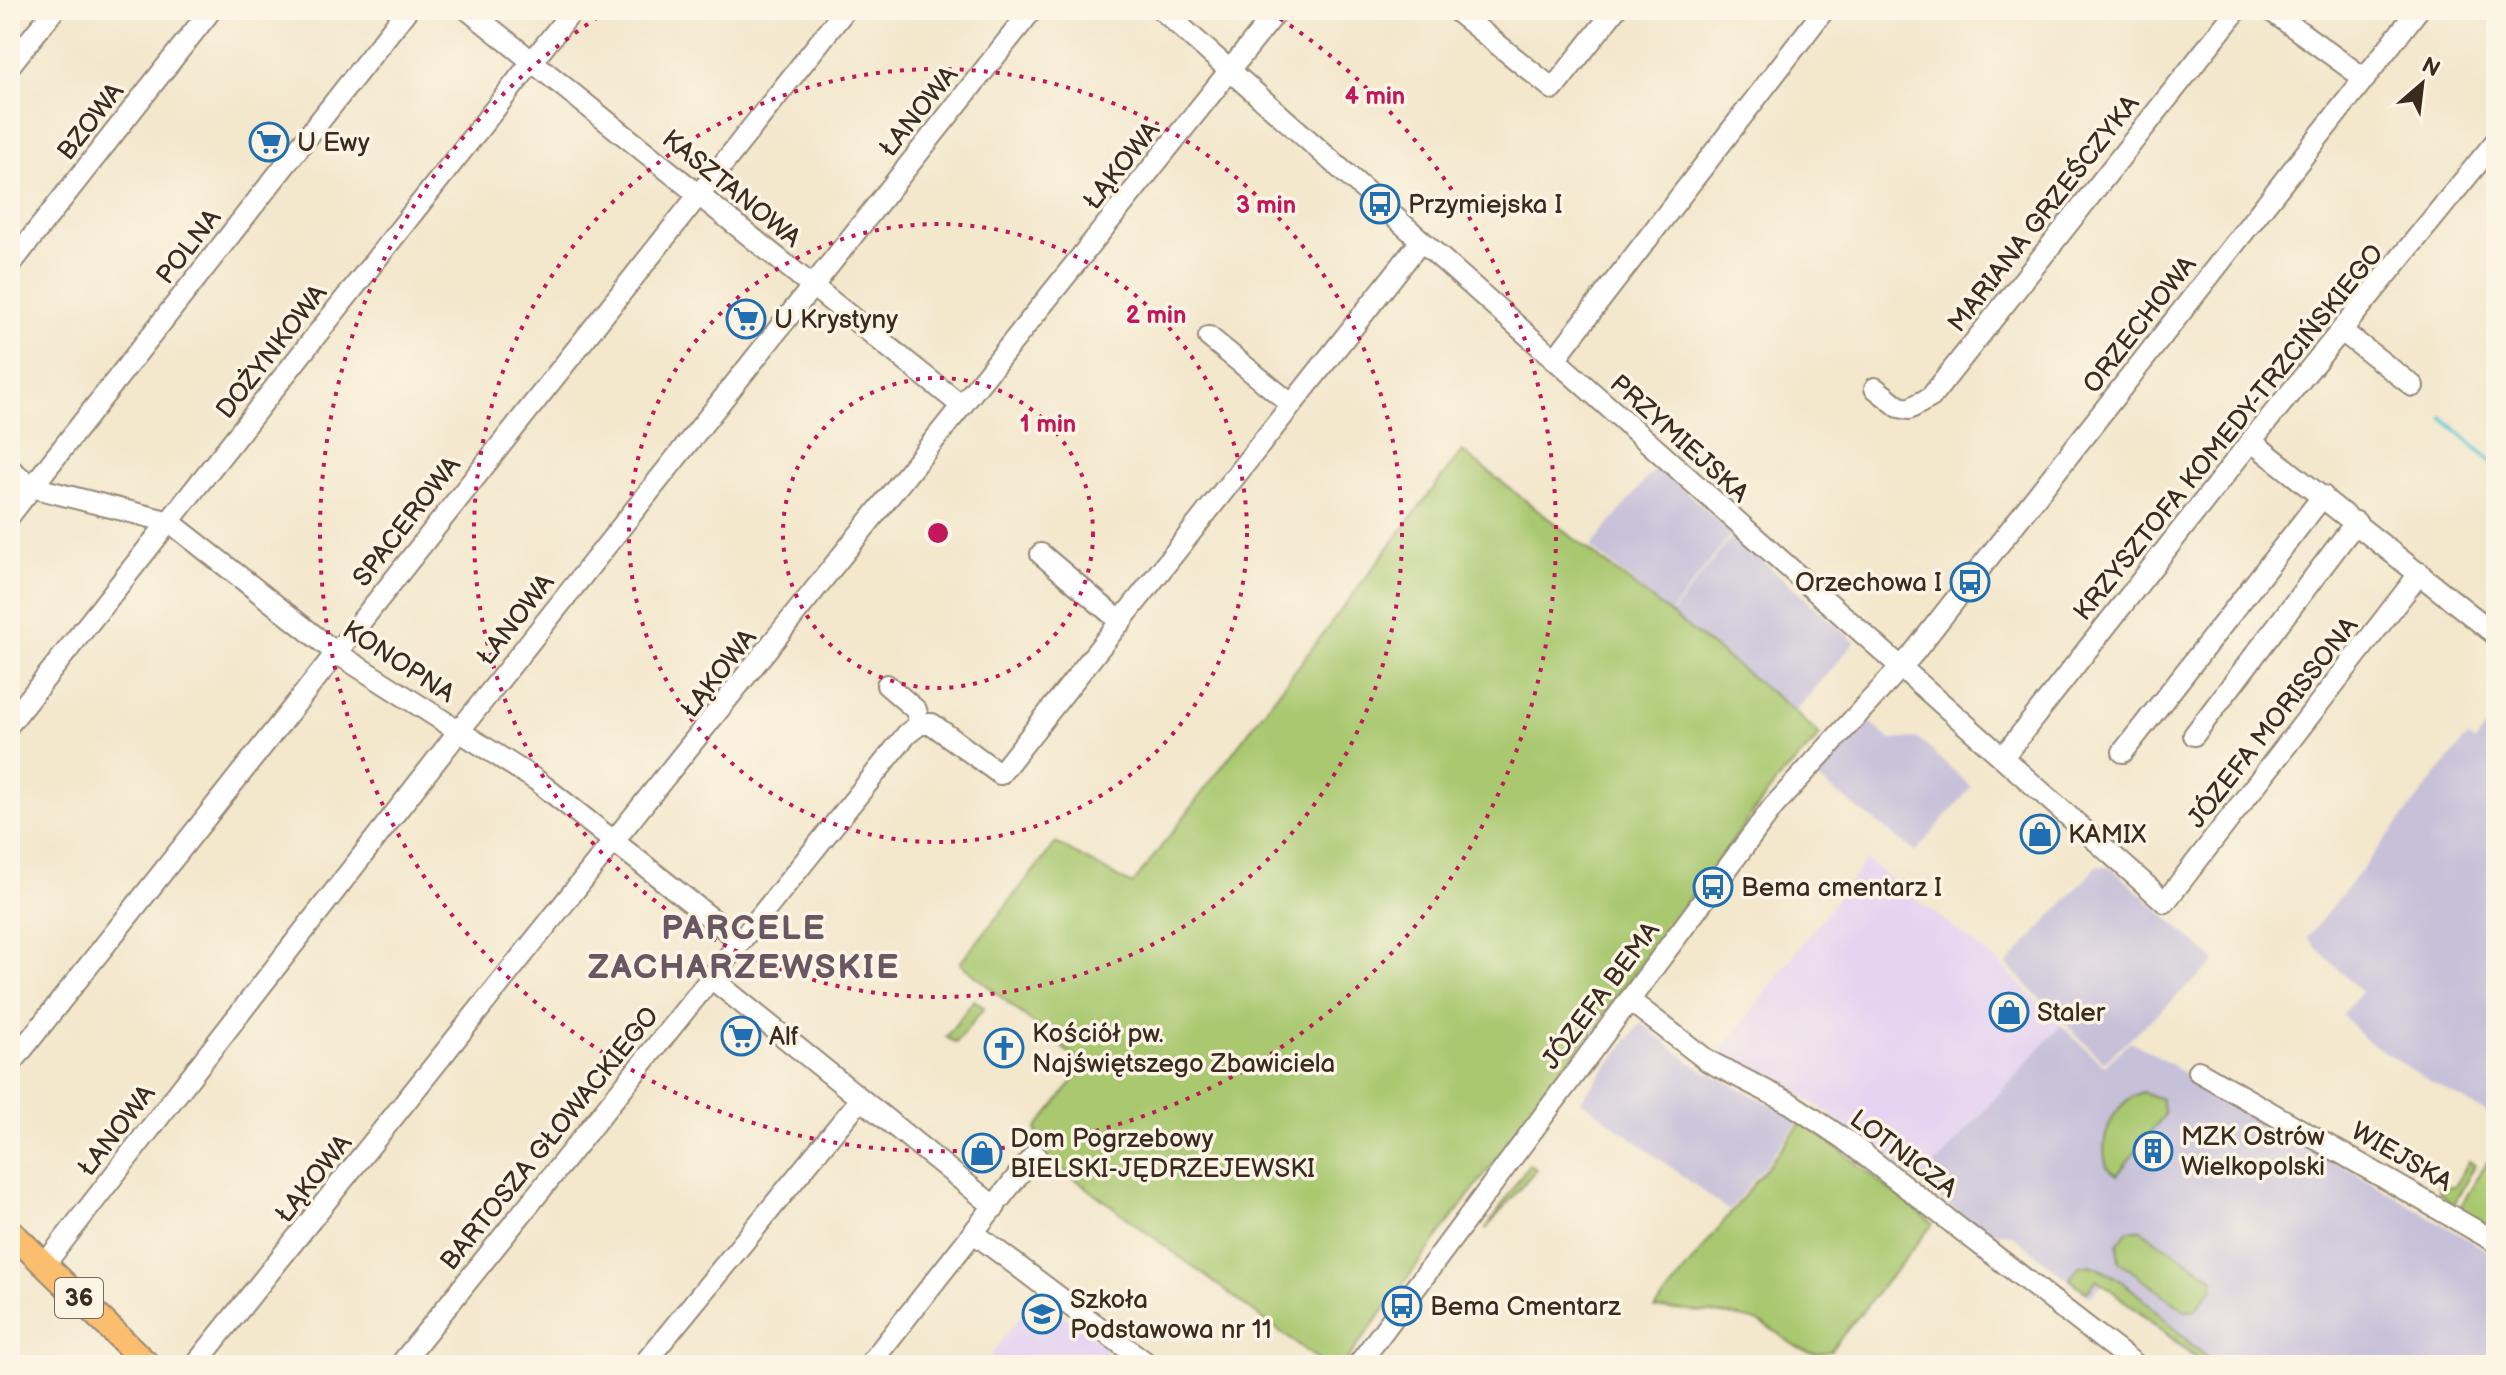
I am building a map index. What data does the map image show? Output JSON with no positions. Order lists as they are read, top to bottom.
{
  "streets": {
    "main road": ["36"],
    "street": [
      "ŁANOWA",
      "BZOWA",
      "ŁĄKOWA",
      "KASZTANOWA",
      "MARIANA GRZEŚCZYKA",
      "POLNA",
      "ORZECHOWA",
      "DOŻYNKOWA",
      "KRZYSZTOFA KOMEDY-TRZCIŃSKIEGO",
      "PRZYMIEJSKA",
      "SPACEROWA",
      "KONOPNA",
      "JÓZEFA MORISSONA",
      "JÓZEFA BEMA",
      "BARTOSZA GŁOWACKIEGO",
      "LOTNICZA",
      "WIEJSKA"
    ]
  },
  "crossings": [
    ["ŁANOWA", "KASZTANOWA"],
    ["ŁANOWA", "KONOPNA"],
    ["ŁANOWA", "36"],
    ["ŁĄKOWA", "KASZTANOWA"],
    ["ŁĄKOWA", "PRZYMIEJSKA"],
    ["ŁĄKOWA", "KONOPNA"],
    ["KASZTANOWA", "DOŻYNKOWA"],
    ["KASZTANOWA", "SPACEROWA"],
    ["POLNA", "KONOPNA"],
    ["ORZECHOWA", "PRZYMIEJSKA"],
    ["ORZECHOWA", "JÓZEFA BEMA"],
    ["DOŻYNKOWA", "KONOPNA"],
    ["KRZYSZTOFA KOMEDY-TRZCIŃSKIEGO", "PRZYMIEJSKA"],
    ["PRZYMIEJSKA", "JÓZEFA MORISSONA"],
    ["PRZYMIEJSKA", "JÓZEFA BEMA"],
    ["SPACEROWA", "KONOPNA"],
    ["KONOPNA", "BARTOSZA GŁOWACKIEGO"],
    ["JÓZEFA BEMA", "LOTNICZA"]
  ],
  "districts": ["PARCELE ZACHARZEWSKIE"],
  "places": {
    "supermarket": ["U Ewy", "U Krystyny", "Alf"],
    "bus stop": [
      "Przymiejska I",
      "Orzechowa I",
      "Bema cmentarz I",
      "Bema Cmentarz"
    ],
    "shop": ["KAMIX", "Staler", "Dom Pogrzebowy BIELSKI-JĘDRZEJEWSKI"],
    "church": ["Kościół pw. Najświętszego Zbawiciela"],
    "building": ["MZK Ostrów Wielkopolski"],
    "school or university": ["Szkoła Podstawowa nr 11"]
  },
  "north": "top right",
  "rings": [
    "4 min",
    "3 min",
    "2 min",
    "1 min"
  ]
}
